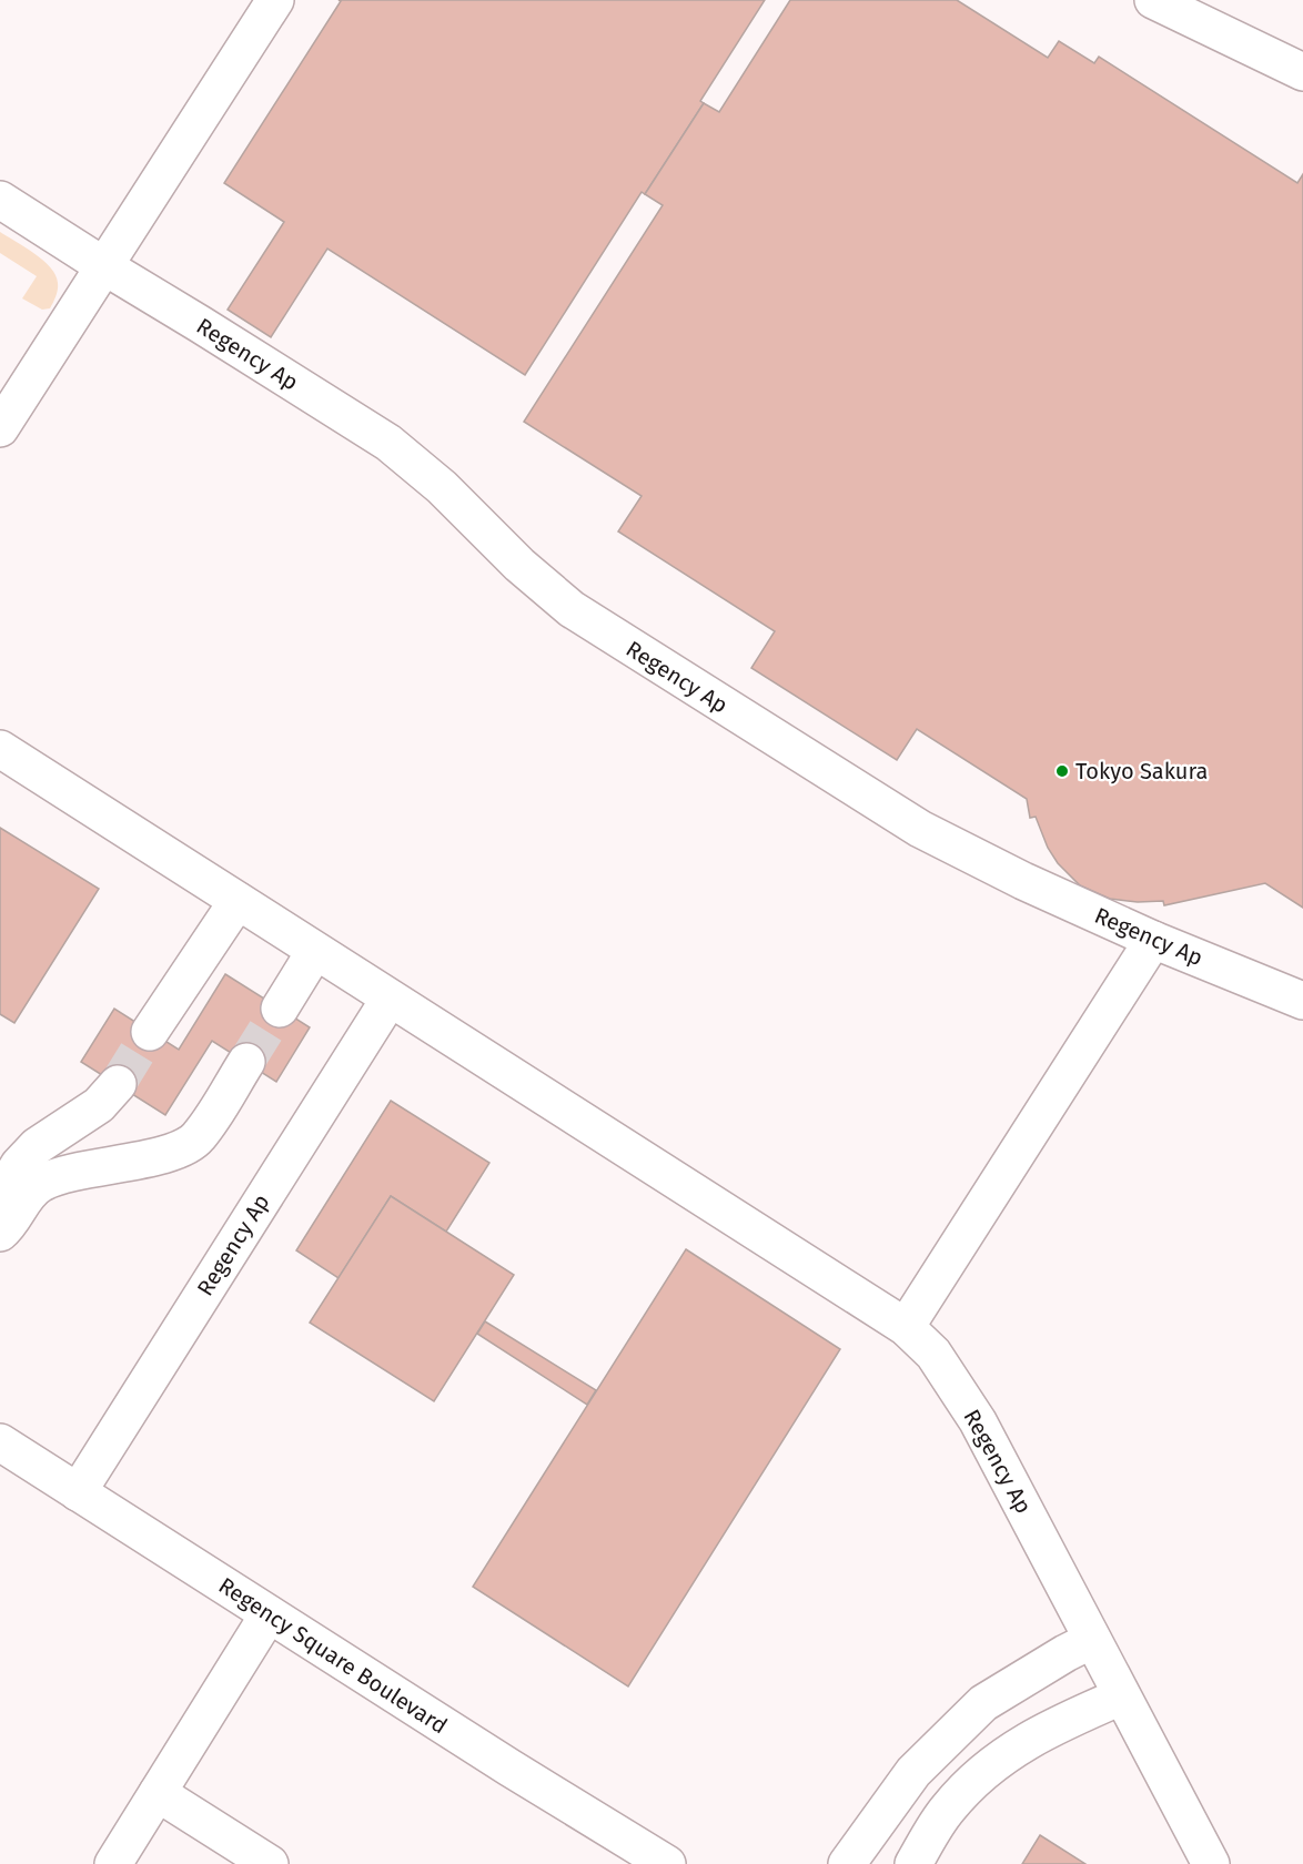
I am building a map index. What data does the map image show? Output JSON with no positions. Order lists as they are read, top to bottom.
{
  "streets": {
    "street": ["Regency Ap", "Regency Square Boulevard"]
  },
  "crossings": [
    ["Regency Ap", "Regency Square Boulevard"]
  ],
  "places": ["Tokyo Sakura"]
}
